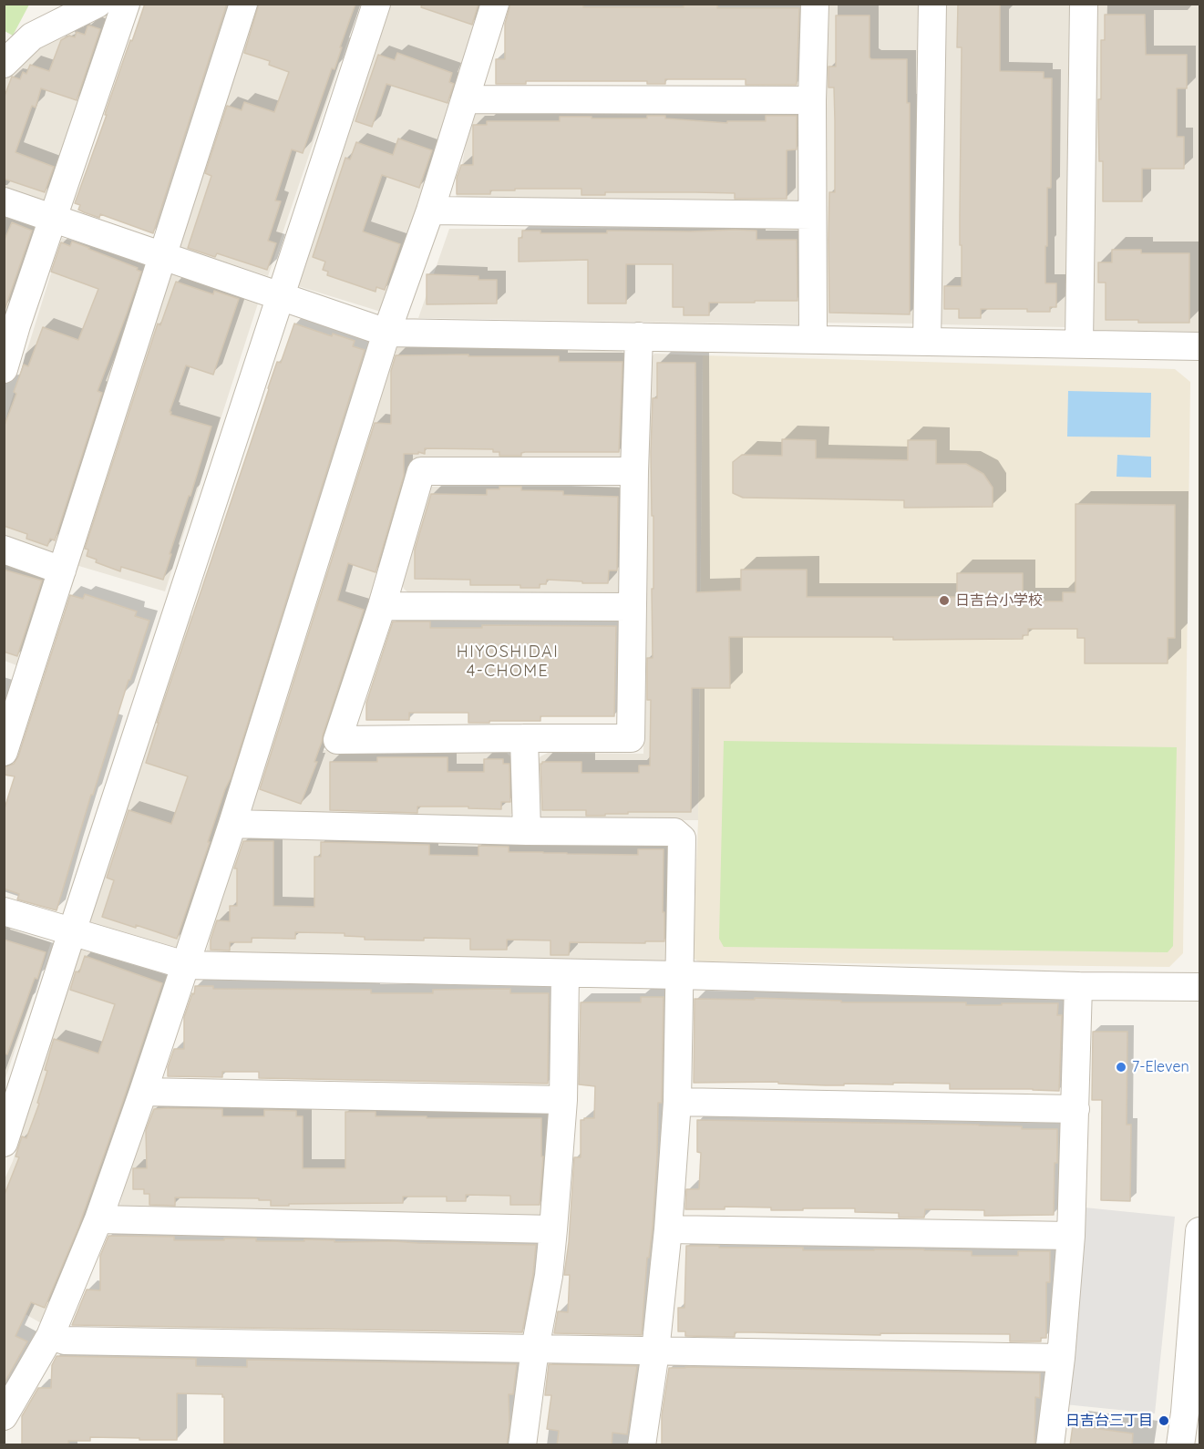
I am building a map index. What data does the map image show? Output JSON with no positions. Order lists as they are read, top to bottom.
{
  "districts": ["HIYOSHIDAI 4-CHOME"],
  "places": ["日吉台小学校", "7-Eleven", "日吉台三丁目"]
}
